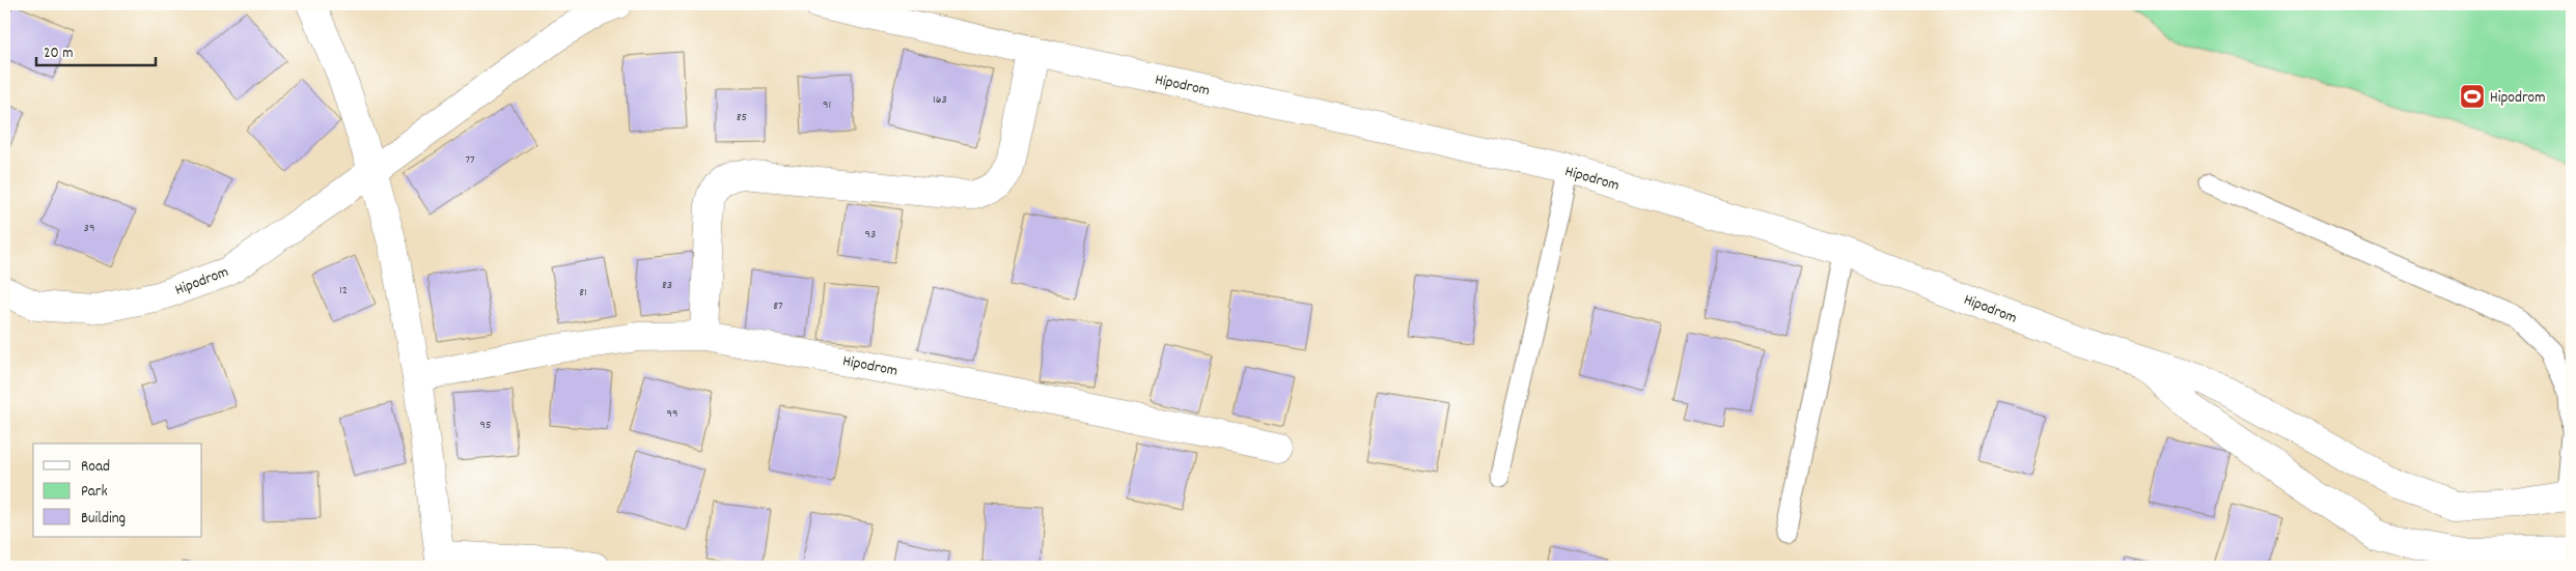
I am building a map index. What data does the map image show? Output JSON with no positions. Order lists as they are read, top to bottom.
{
  "streets": {
    "street": ["Hipodrom"]
  },
  "places": {
    "sports": ["Hipodrom"]
  },
  "house_numbers": [
    "163",
    "91",
    "85",
    "77",
    "39",
    "93",
    "83",
    "12",
    "81",
    "87",
    "99",
    "95"
  ],
  "legend": ["Road", "Park", "Building"],
  "scale_bar": "20 m"
}
